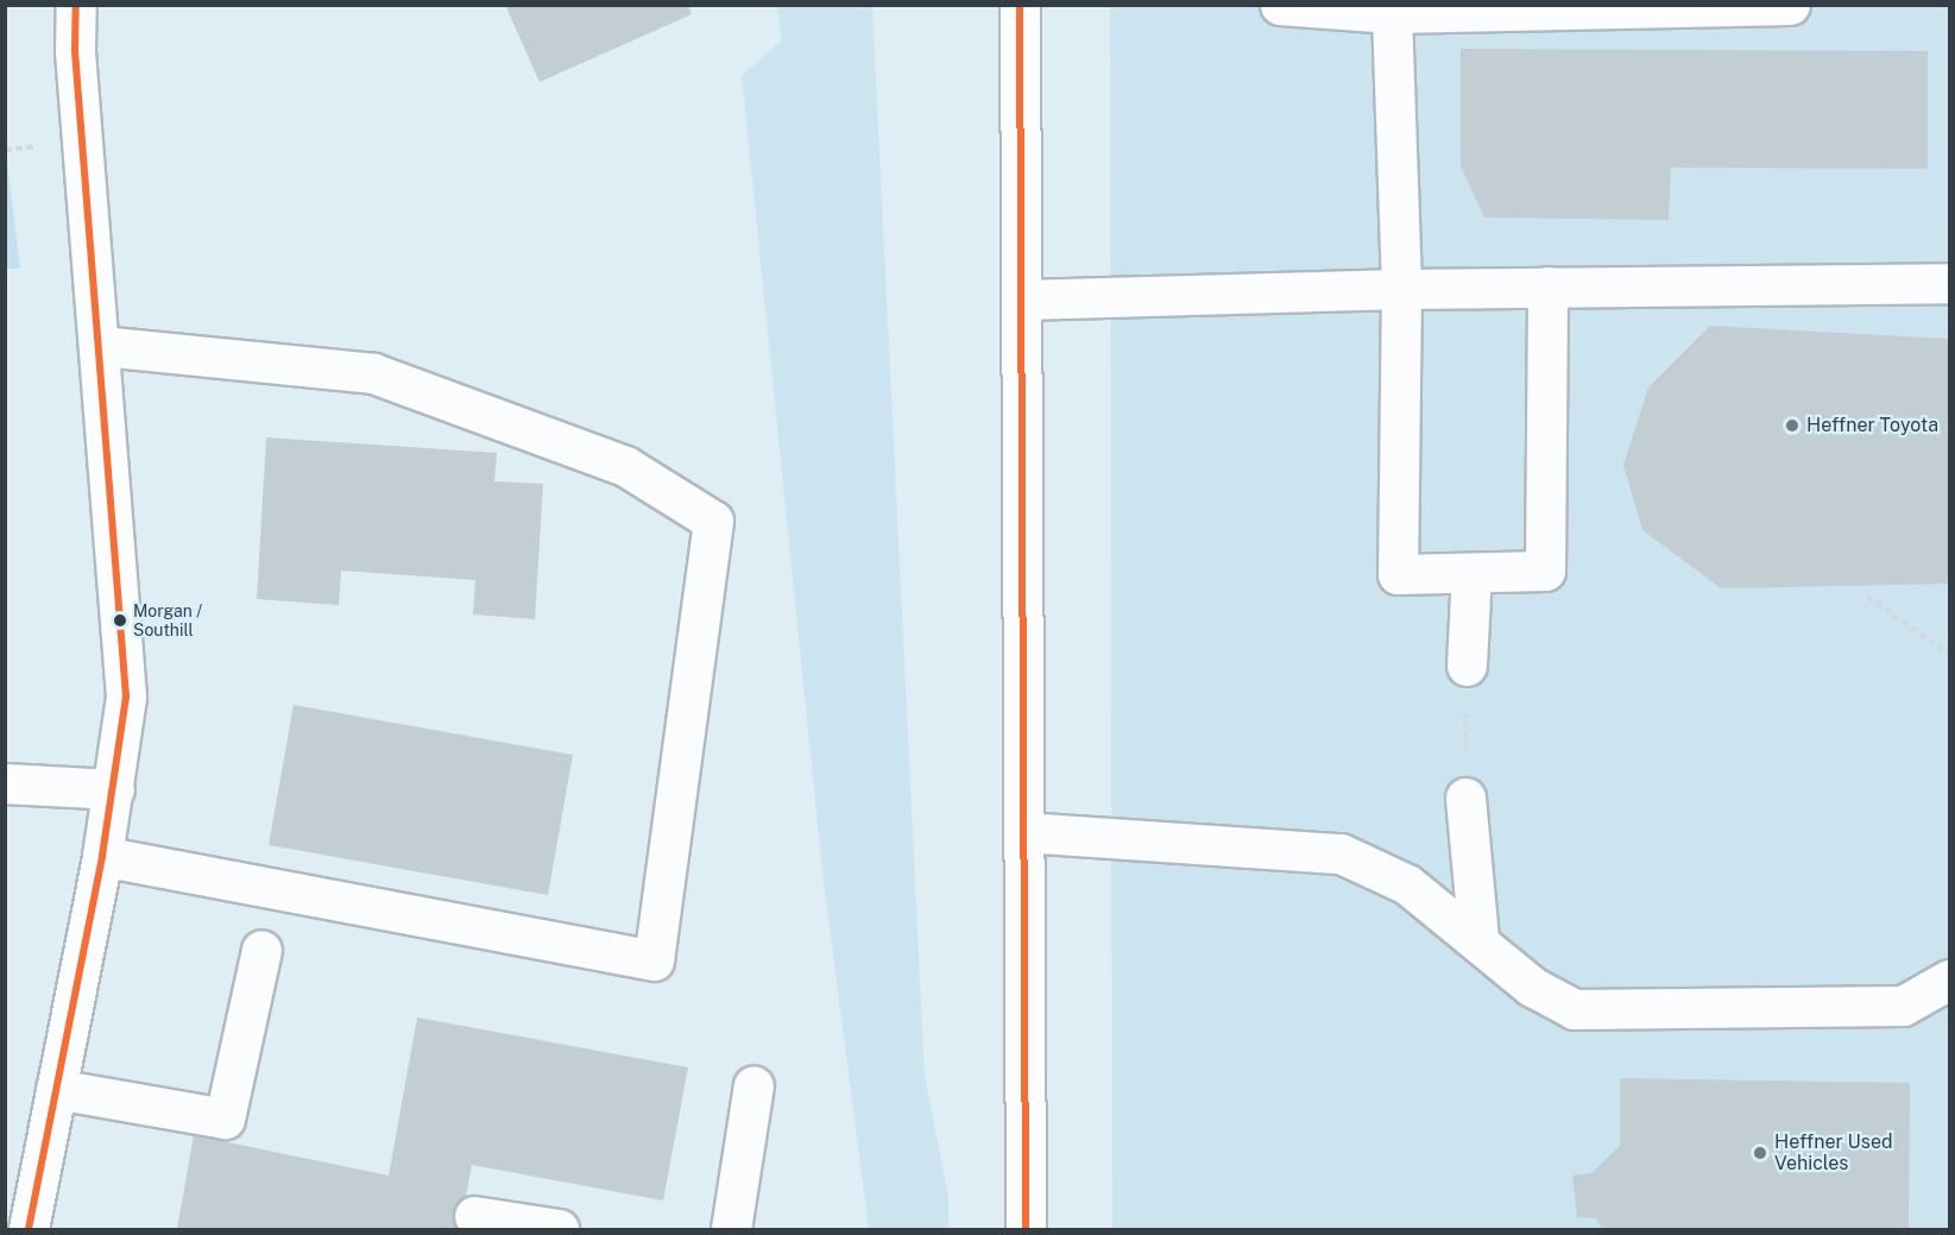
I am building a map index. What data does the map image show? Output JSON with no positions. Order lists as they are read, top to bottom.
{
  "places": ["Heffner Toyota", "Morgan / Southill", "Heffner Used Vehicles"]
}
